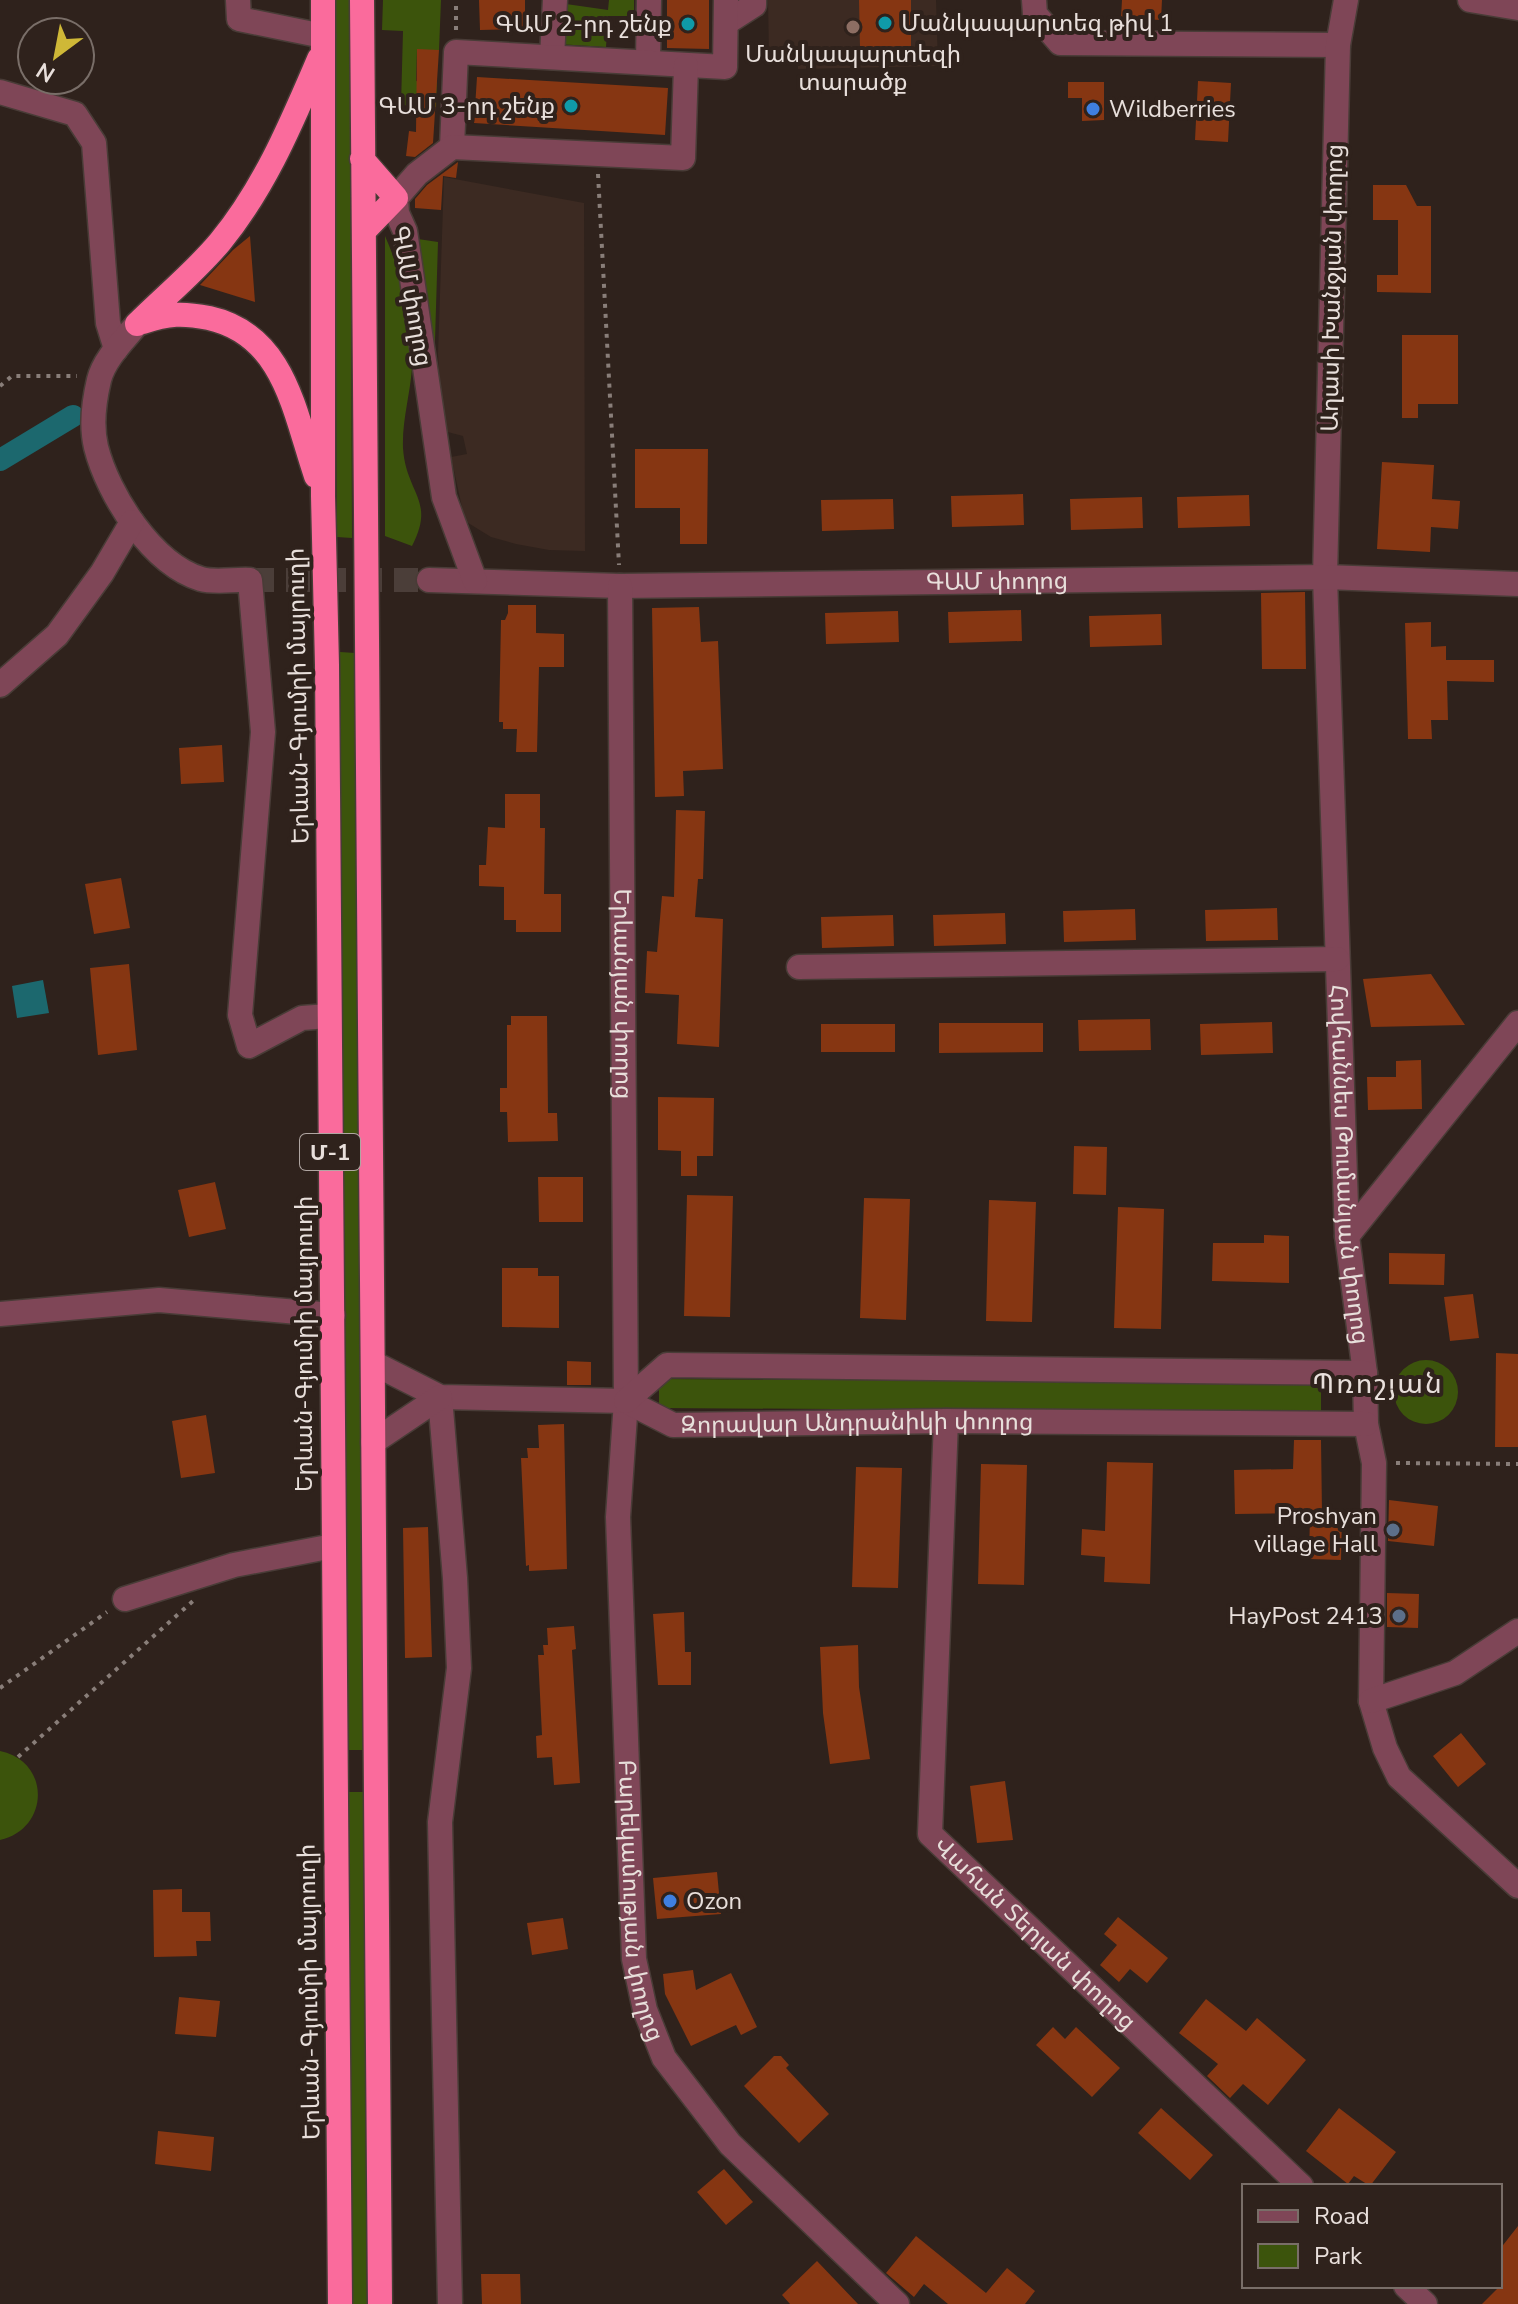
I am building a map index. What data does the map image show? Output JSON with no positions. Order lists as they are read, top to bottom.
{
  "streets": {
    "highway": ["Երևան-Գյումրի մայրուղի", "Մ-1"],
    "street": [
      "Աղասի Խանջյան փողոց",
      "ԳԱՄ փողոց",
      "Երևանյան փողոց",
      "Հովհաննես Թումանյան փողոց",
      "Զորավար Անդրանիկի փողոց",
      "Բարեկամության փողոց",
      "Վահան Տերյան փողոց"
    ]
  },
  "crossings": [
    ["Աղասի Խանջյան փողոց", "ԳԱՄ փողոց"],
    ["Աղասի Խանջյան փողոց", "Հովհաննես Թումանյան փողոց"],
    ["ԳԱՄ փողոց", "Երևանյան փողոց"],
    ["ԳԱՄ փողոց", "Հովհաննես Թումանյան փողոց"],
    ["Երևանյան փողոց", "Զորավար Անդրանիկի փողոց"],
    ["Երևանյան փողոց", "Բարեկամության փողոց"],
    ["Հովհաննես Թումանյան փողոց", "Զորավար Անդրանիկի փողոց"],
    ["Զորավար Անդրանիկի փողոց", "Բարեկամության փողոց"],
    ["Զորավար Անդրանիկի փողոց", "Վահան Տերյան փողոց"]
  ],
  "districts": ["Պռոշյան"],
  "places": [
    "Մանկապարտեզ թիվ 1",
    "ԳԱՄ 2-րդ շենք",
    "Մանկապարտեզի տարածք",
    "ԳԱՄ 3-րդ շենք",
    "Wildberries",
    "Proshyan village Hall",
    "HayPost 2413",
    "Ozon"
  ],
  "legend": ["Road", "Park"],
  "north": "bottom left"
}
